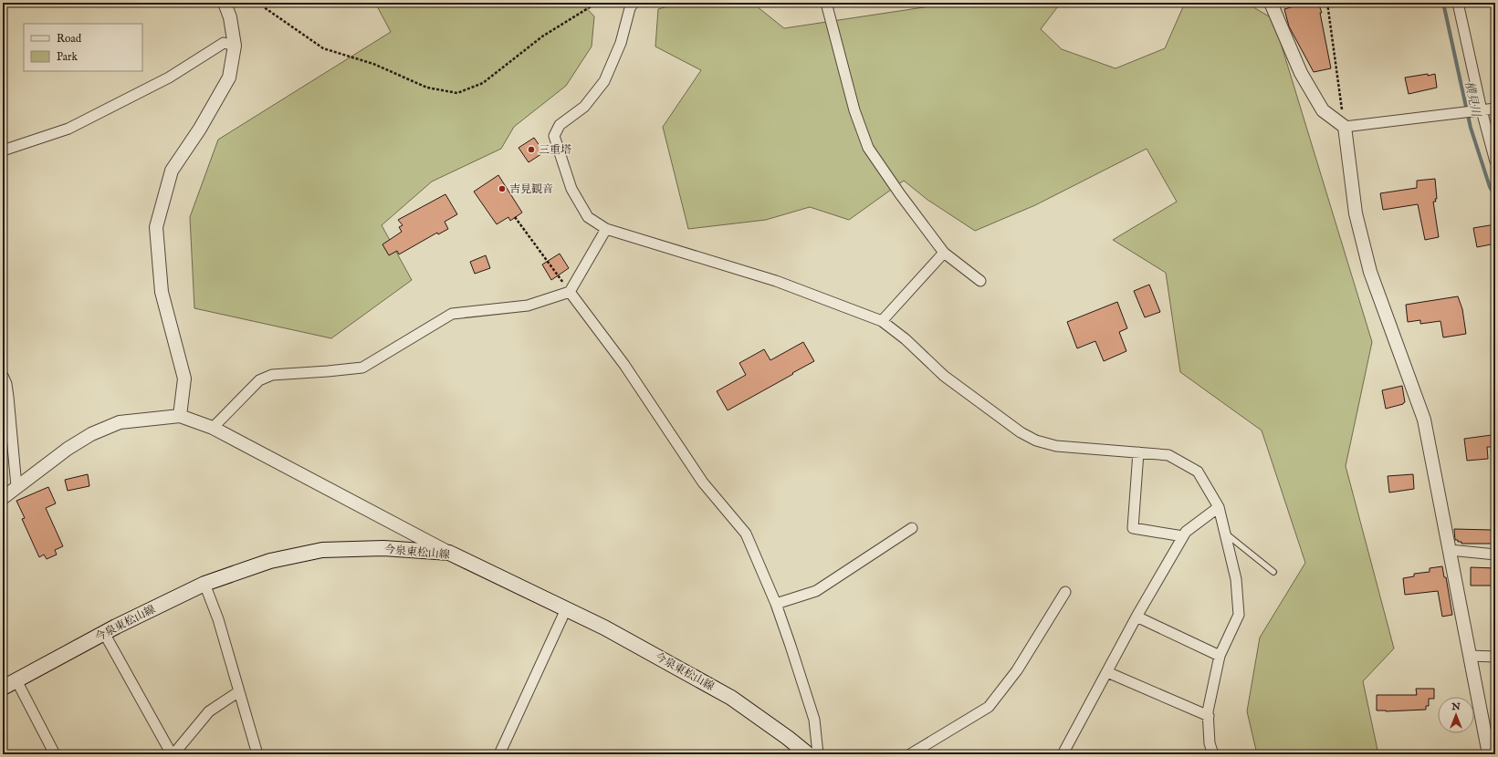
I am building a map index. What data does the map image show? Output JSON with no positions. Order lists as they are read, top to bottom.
{
  "streets": {
    "main road": ["今泉東松山線"]
  },
  "water": ["横見川"],
  "places": ["三重塔", "吉見観音"],
  "legend": ["Road", "Park"],
  "north": "top"
}
